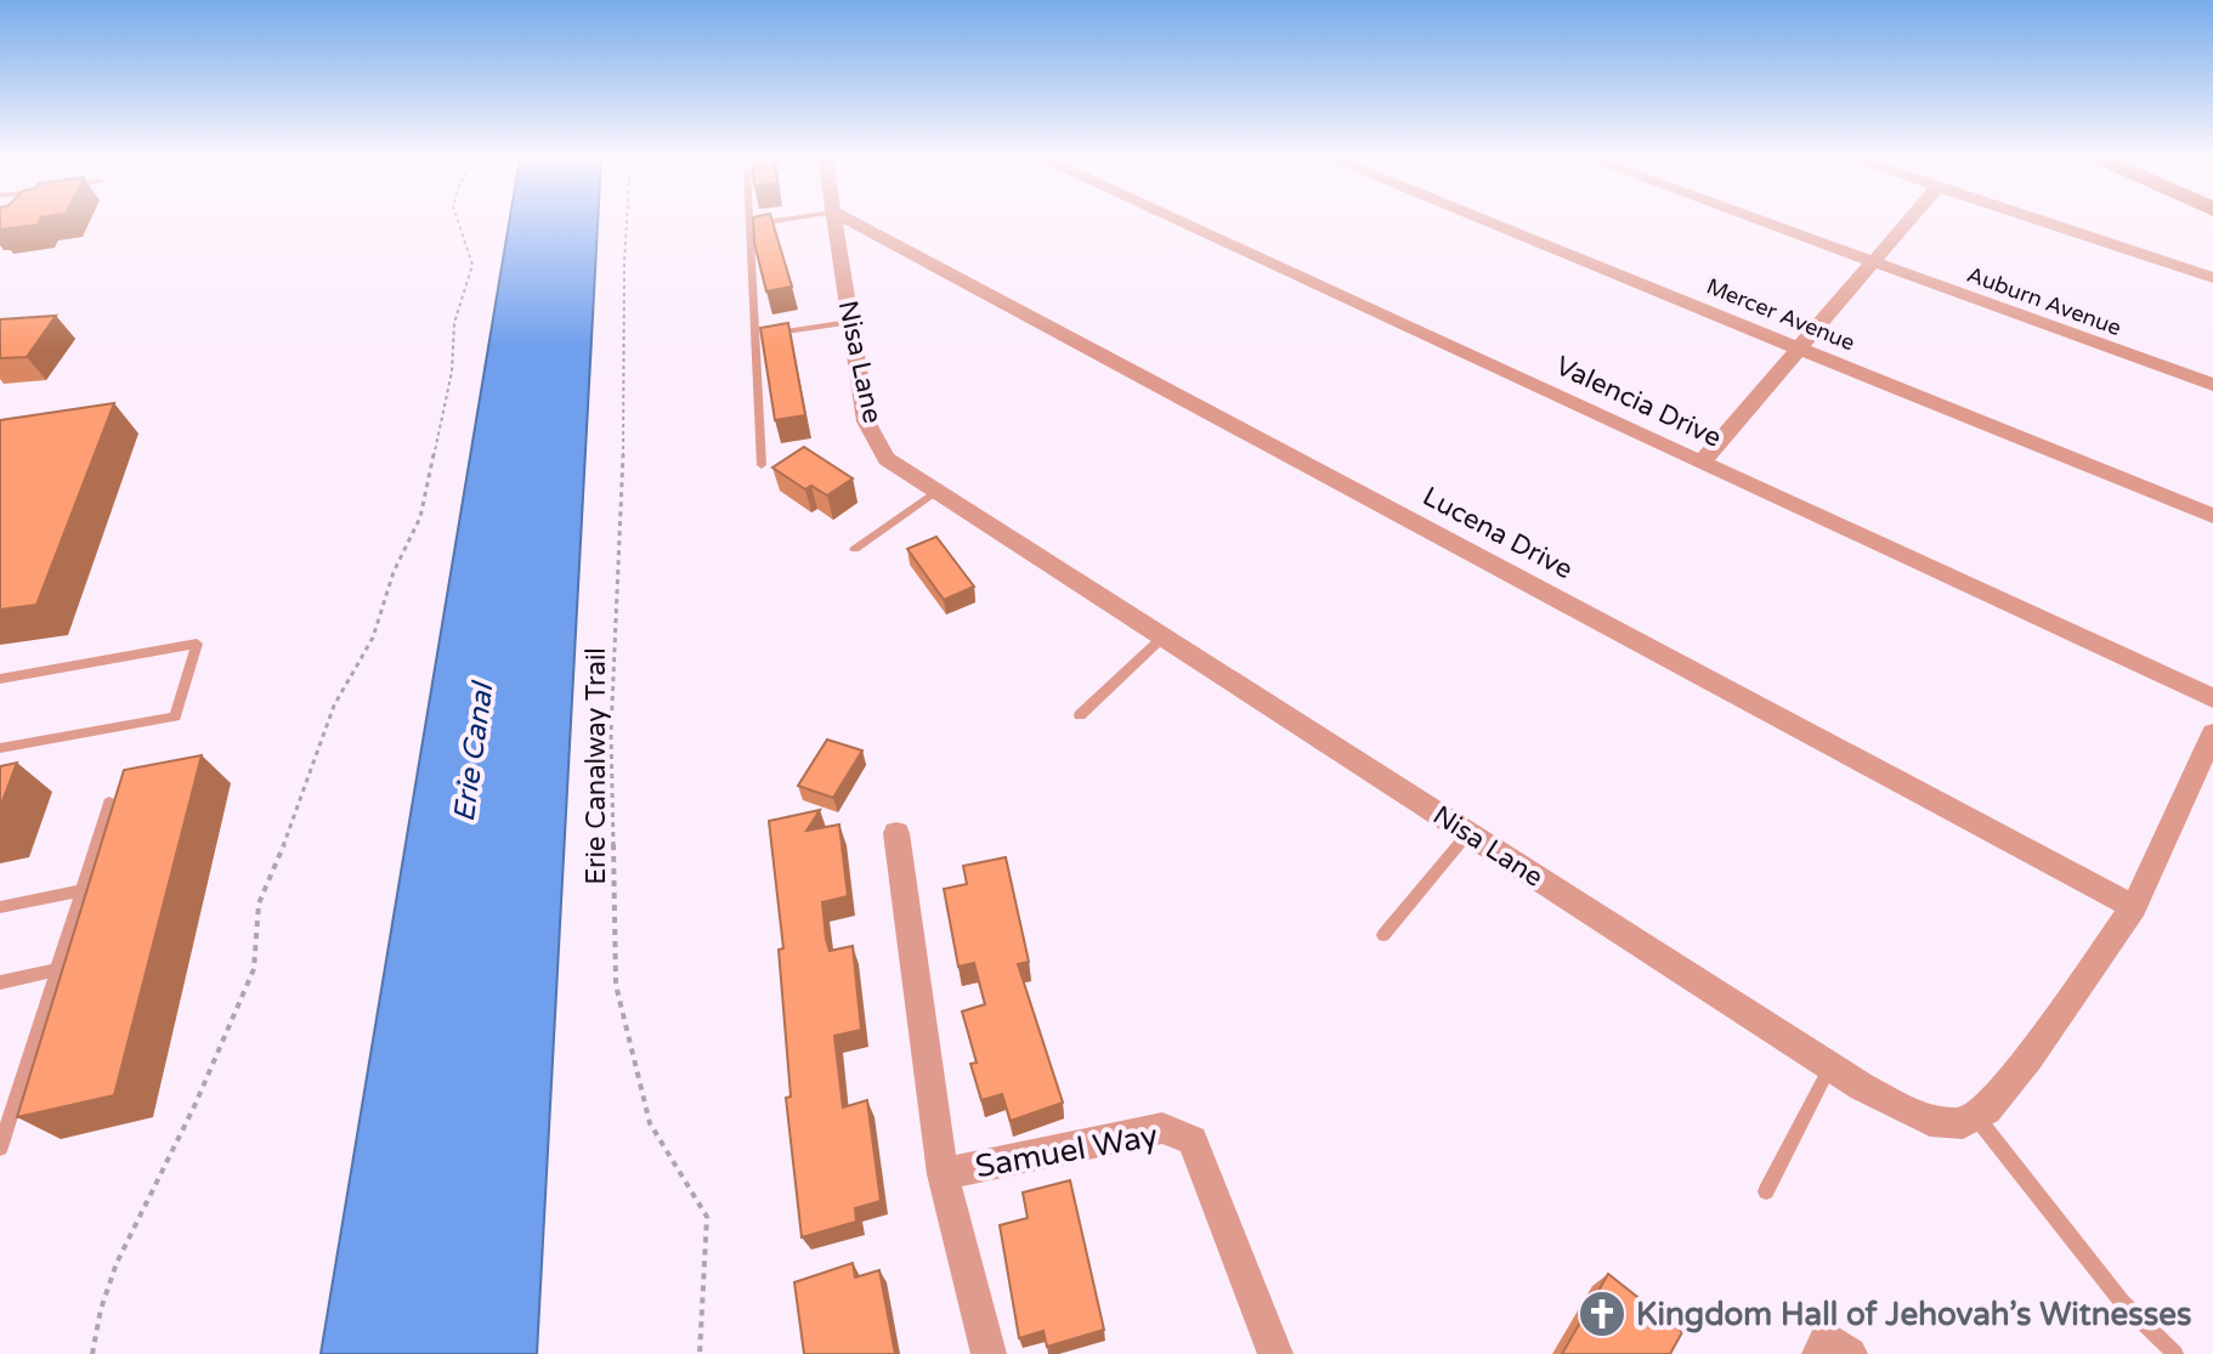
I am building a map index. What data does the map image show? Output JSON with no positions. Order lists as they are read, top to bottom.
{
  "streets": {
    "street": [
      "Auburn Avenue",
      "Mercer Avenue",
      "Nisa Lane",
      "Valencia Drive",
      "Lucena Drive",
      "Samuel Way"
    ],
    "path": ["Erie Canalway Trail"]
  },
  "water": ["Erie Canal"],
  "places": {
    "church": ["Kingdom Hall of Jehovah’s Witnesses"]
  }
}
